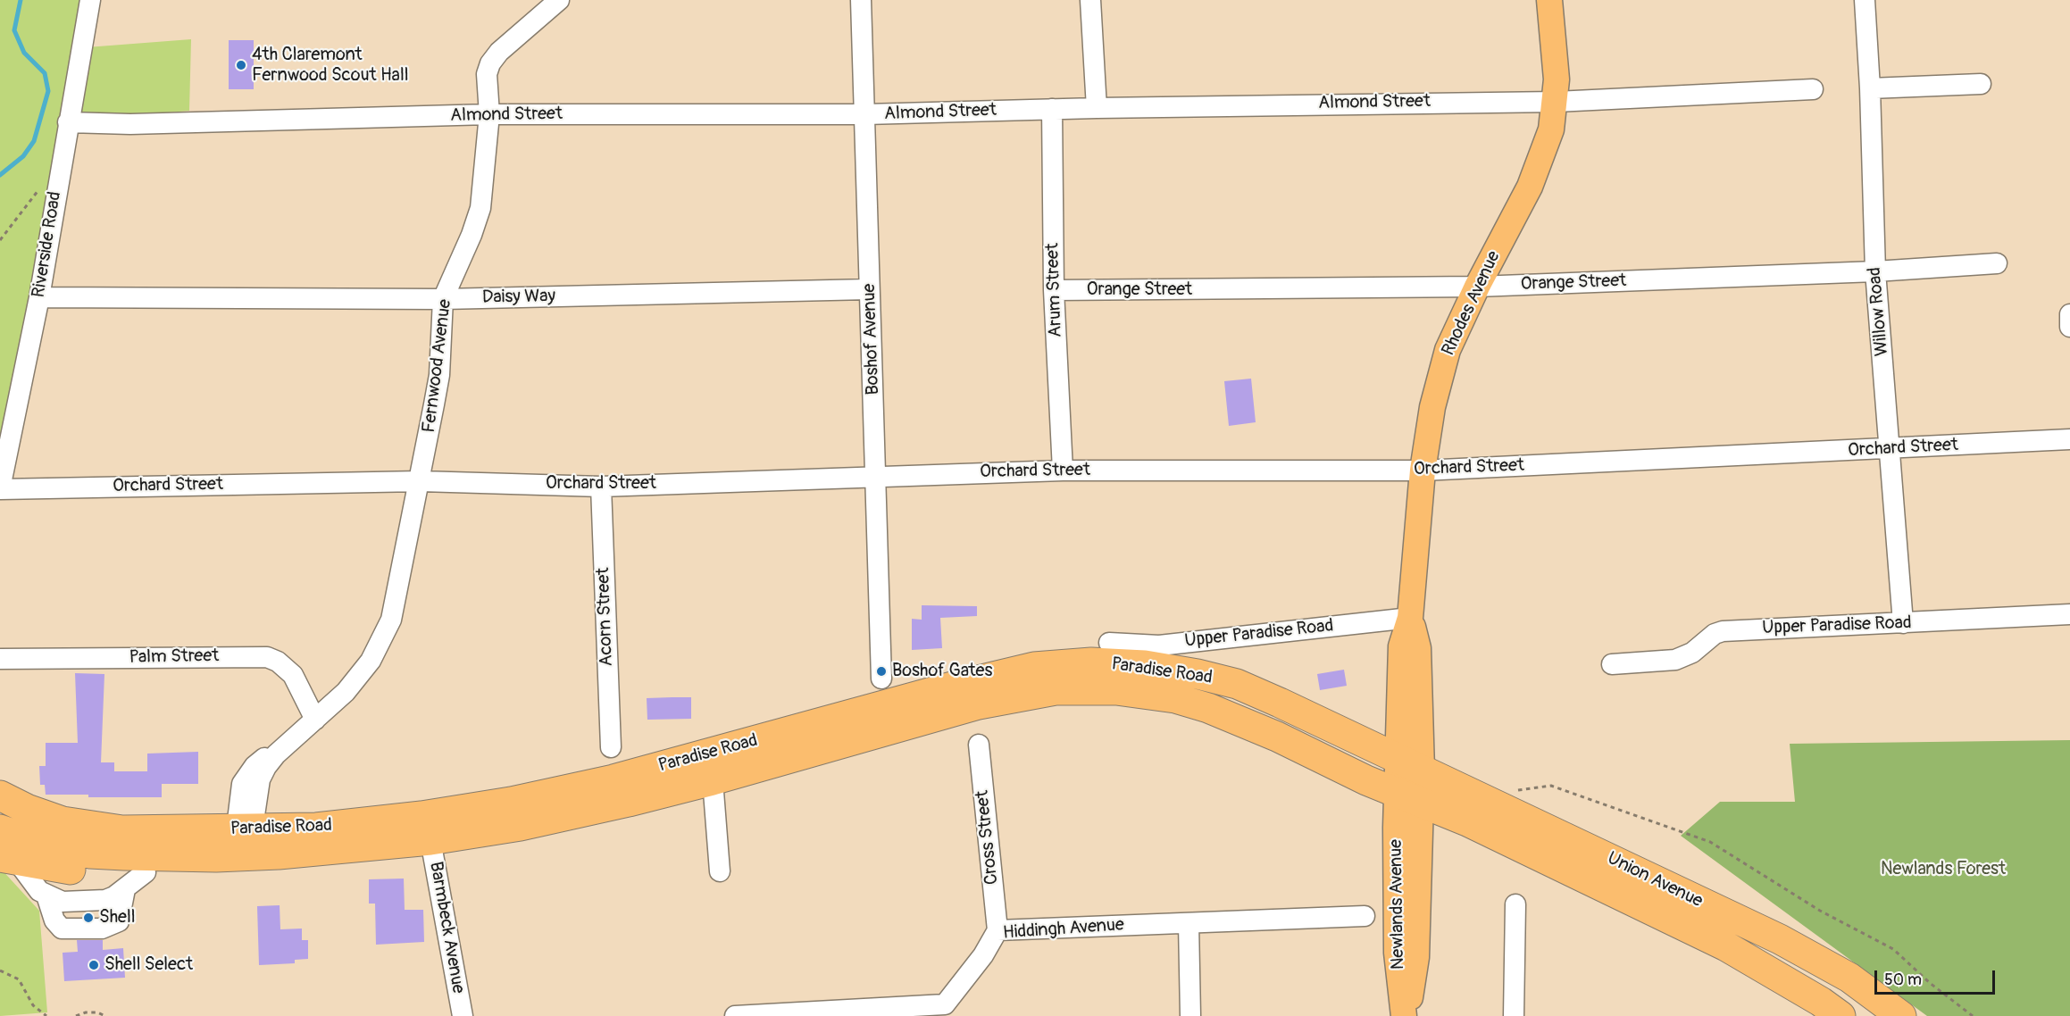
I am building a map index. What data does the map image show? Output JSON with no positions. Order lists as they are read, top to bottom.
{
  "streets": {
    "highway": ["Paradise Road", "Union Avenue"],
    "main road": ["Rhodes Avenue", "Newlands Avenue"],
    "street": [
      "Almond Street",
      "Riverside Road",
      "Orange Street",
      "Arum Street",
      "Daisy Way",
      "Willow Road",
      "Boshof Avenue",
      "Fernwood Avenue",
      "Orchard Street",
      "Acorn Street",
      "Upper Paradise Road",
      "Palm Street",
      "Cross Street",
      "Barmbeck Avenue",
      "Hiddingh Avenue"
    ]
  },
  "crossings": [
    ["Almond Street", "Riverside Road"],
    ["Almond Street", "Arum Street"],
    ["Almond Street", "Rhodes Avenue"],
    ["Almond Street", "Boshof Avenue"],
    ["Almond Street", "Fernwood Avenue"],
    ["Riverside Road", "Daisy Way"],
    ["Riverside Road", "Orchard Street"],
    ["Orange Street", "Arum Street"],
    ["Orange Street", "Rhodes Avenue"],
    ["Orange Street", "Willow Road"],
    ["Arum Street", "Orchard Street"],
    ["Daisy Way", "Boshof Avenue"],
    ["Daisy Way", "Fernwood Avenue"],
    ["Rhodes Avenue", "Orchard Street"],
    ["Rhodes Avenue", "Upper Paradise Road"],
    ["Rhodes Avenue", "Paradise Road"],
    ["Rhodes Avenue", "Union Avenue"],
    ["Rhodes Avenue", "Newlands Avenue"],
    ["Willow Road", "Orchard Street"],
    ["Willow Road", "Upper Paradise Road"],
    ["Boshof Avenue", "Orchard Street"],
    ["Fernwood Avenue", "Orchard Street"],
    ["Fernwood Avenue", "Palm Street"],
    ["Fernwood Avenue", "Paradise Road"],
    ["Orchard Street", "Acorn Street"],
    ["Paradise Road", "Union Avenue"],
    ["Paradise Road", "Newlands Avenue"],
    ["Paradise Road", "Barmbeck Avenue"],
    ["Cross Street", "Hiddingh Avenue"],
    ["Union Avenue", "Newlands Avenue"]
  ],
  "parks": ["Newlands Forest"],
  "places": [
    "4th Claremont Fernwood Scout Hall",
    "Boshof Gates",
    "Shell",
    "Shell Select"
  ],
  "scale_bar": "50 m"
}
